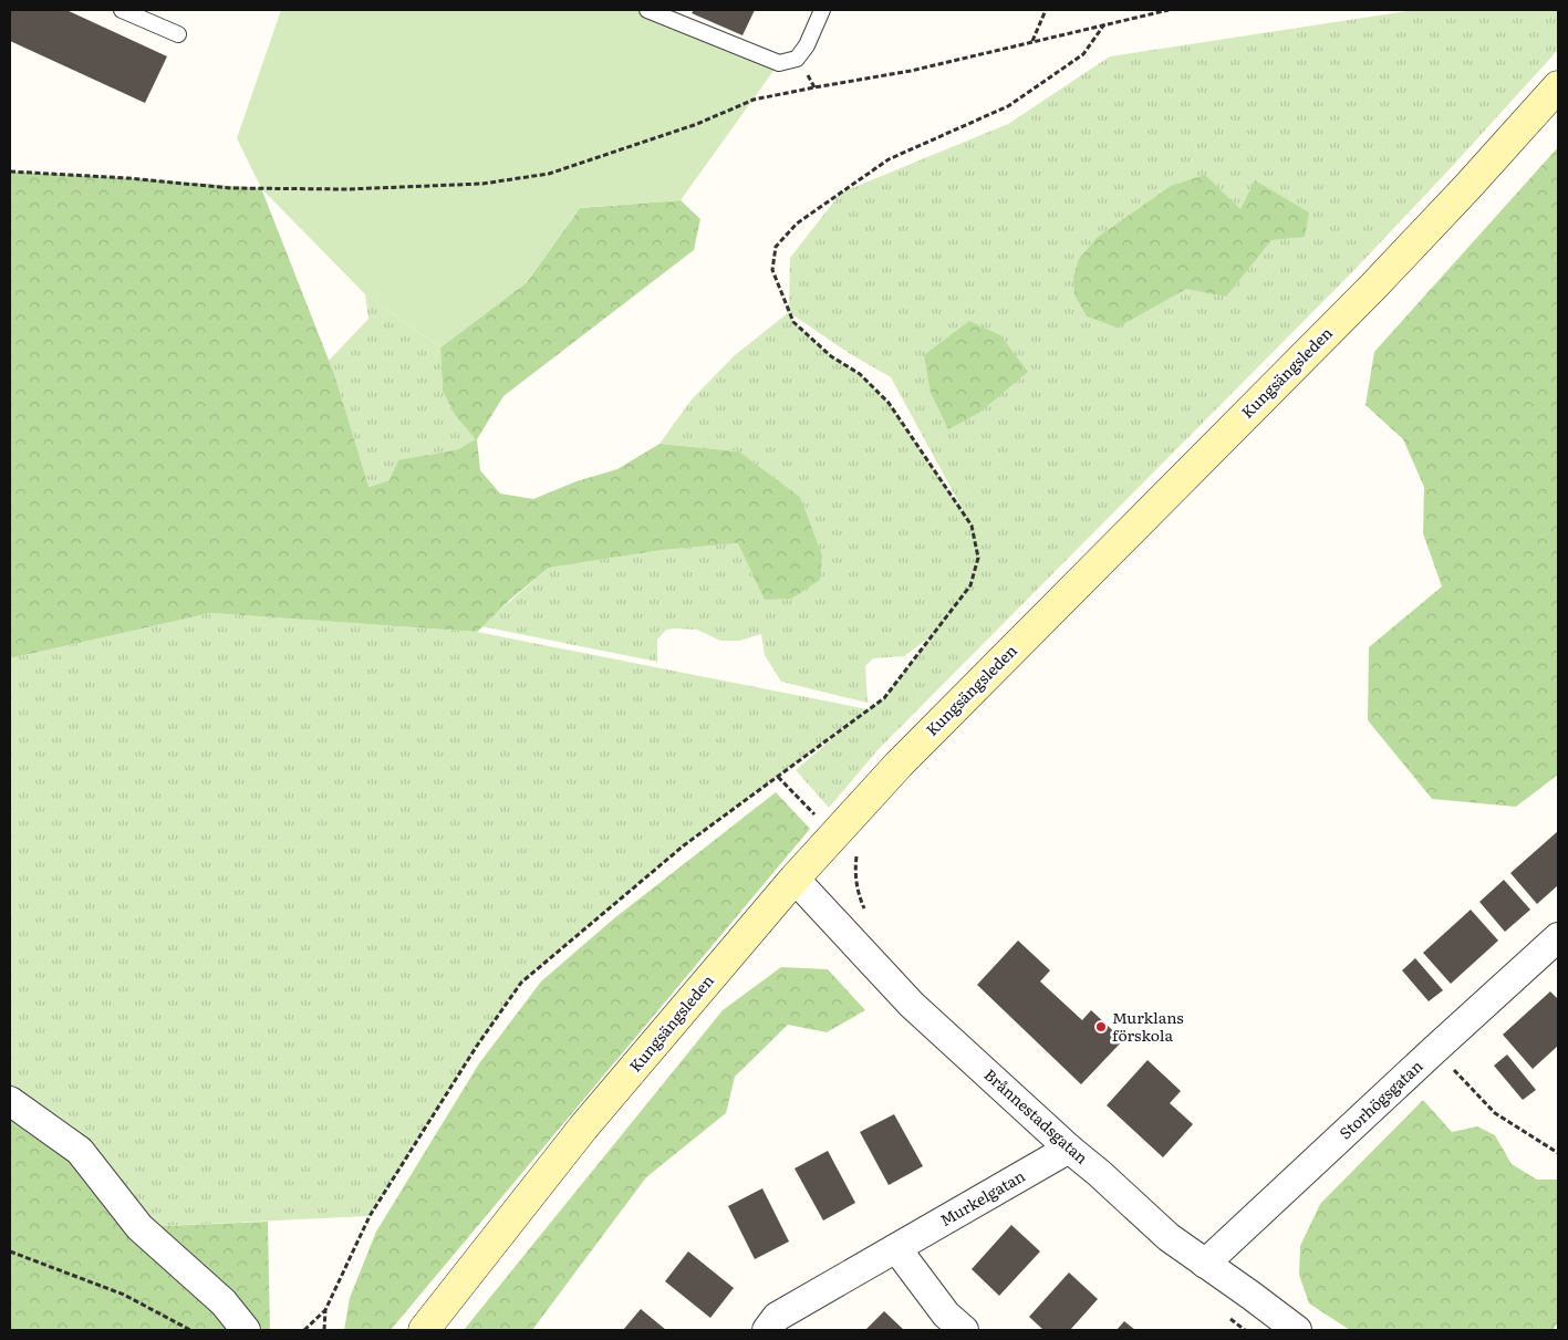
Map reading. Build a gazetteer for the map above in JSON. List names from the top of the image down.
{
  "streets": {
    "main road": ["Kungsängsleden"],
    "street": ["Storhögsgatan", "Brånnestadsgatan", "Murkelgatan"]
  },
  "crossings": [
    ["Kungsängsleden", "Brånnestadsgatan"],
    ["Storhögsgatan", "Brånnestadsgatan"],
    ["Brånnestadsgatan", "Murkelgatan"]
  ],
  "places": ["Murklans förskola"]
}
